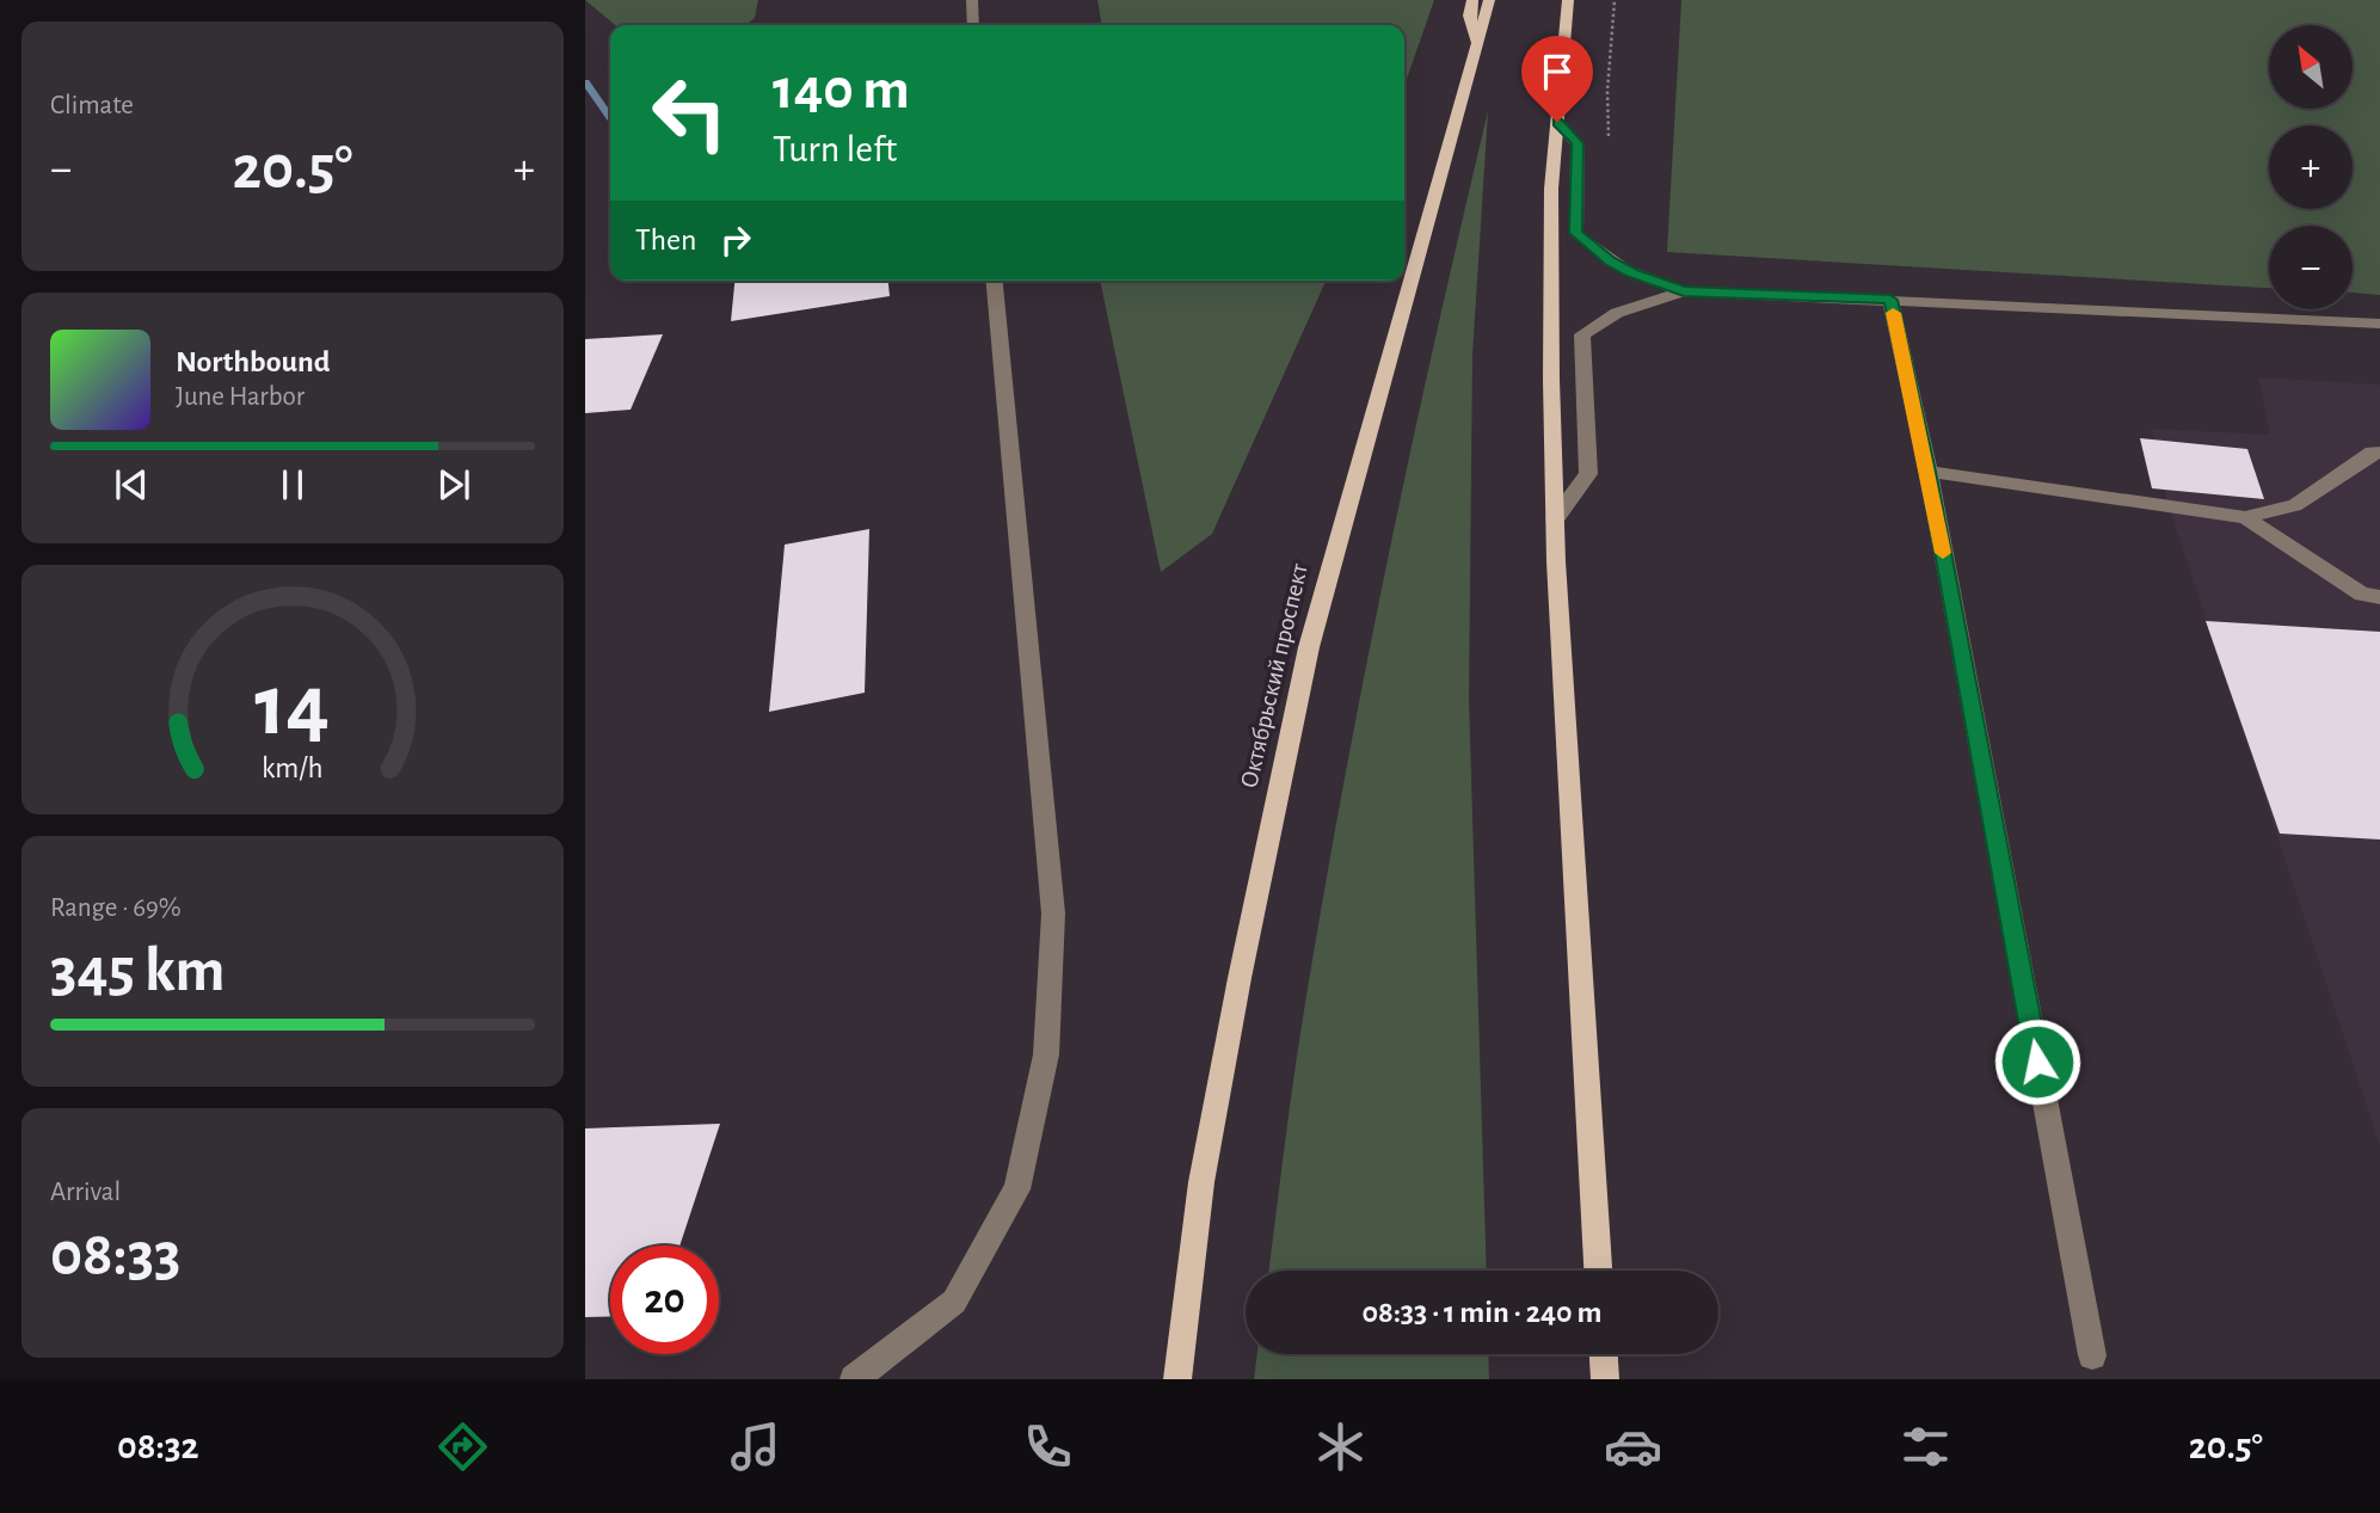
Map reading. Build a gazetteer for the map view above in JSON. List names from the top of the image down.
{
  "streets": {
    "main road": ["Октябрьский проспект"]
  },
  "north": "top left",
  "page": {
    "tile": [
      "Climate",
      ["Range · 69%", "345 km"],
      ["Arrival", "08:33"]
    ],
    "map_buttons": ["+", "−"],
    "turn": ["140 m", "Turn left"],
    "heat": ["−", "20.5°", "+"],
    "then": "Then",
    "song": ["Northbound", "June Harbor"],
    "limit": "20",
    "trip": "08:33 · 1 min · 240 m",
    "tabs": ["08:32", "20.5°"],
    "gauge": ["14", "km/h"]
  }
}
